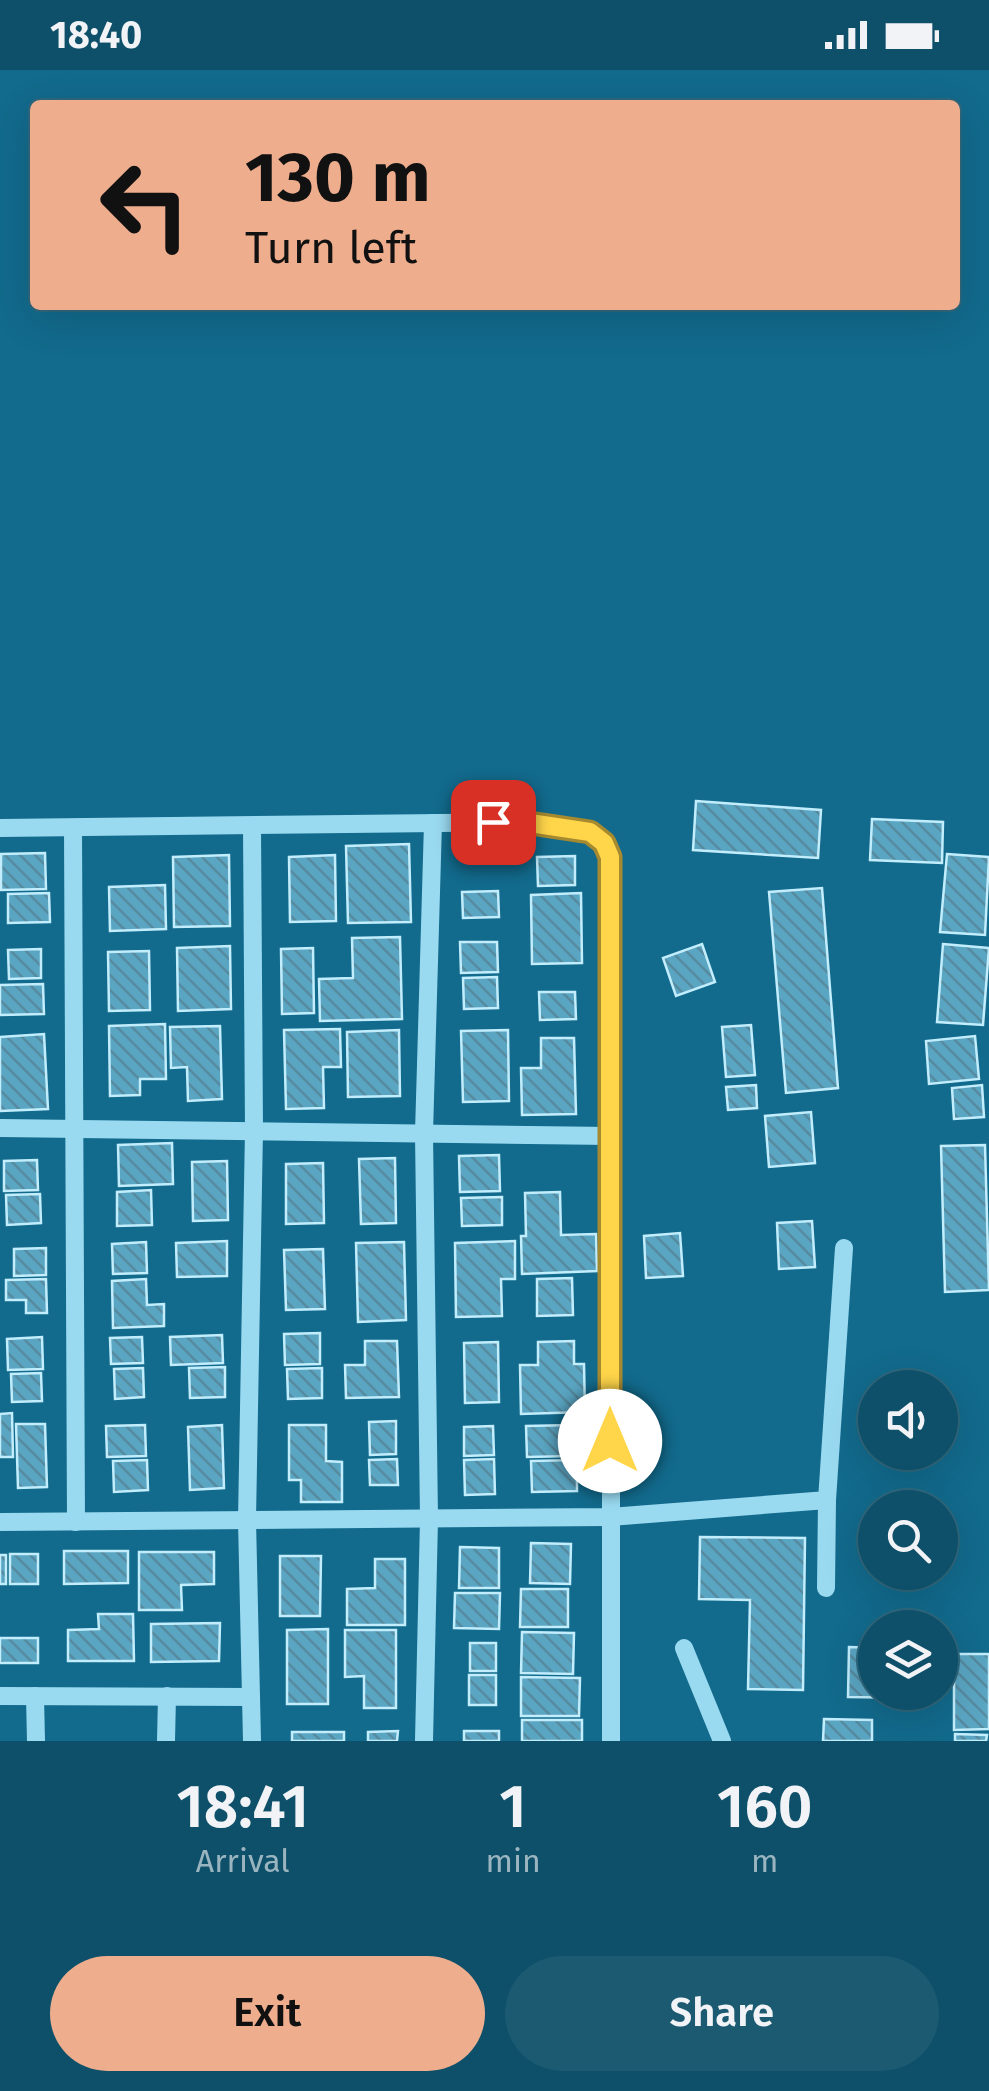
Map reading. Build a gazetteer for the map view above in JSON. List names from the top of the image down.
{
  "page": {
    "status": "18:40",
    "turn": ["130 m", "Turn left"],
    "eta": [
      "18:41",
      "Arrival",
      "1",
      "min",
      "160",
      "m"
    ],
    "buttons": ["Exit", "Share"]
  }
}
